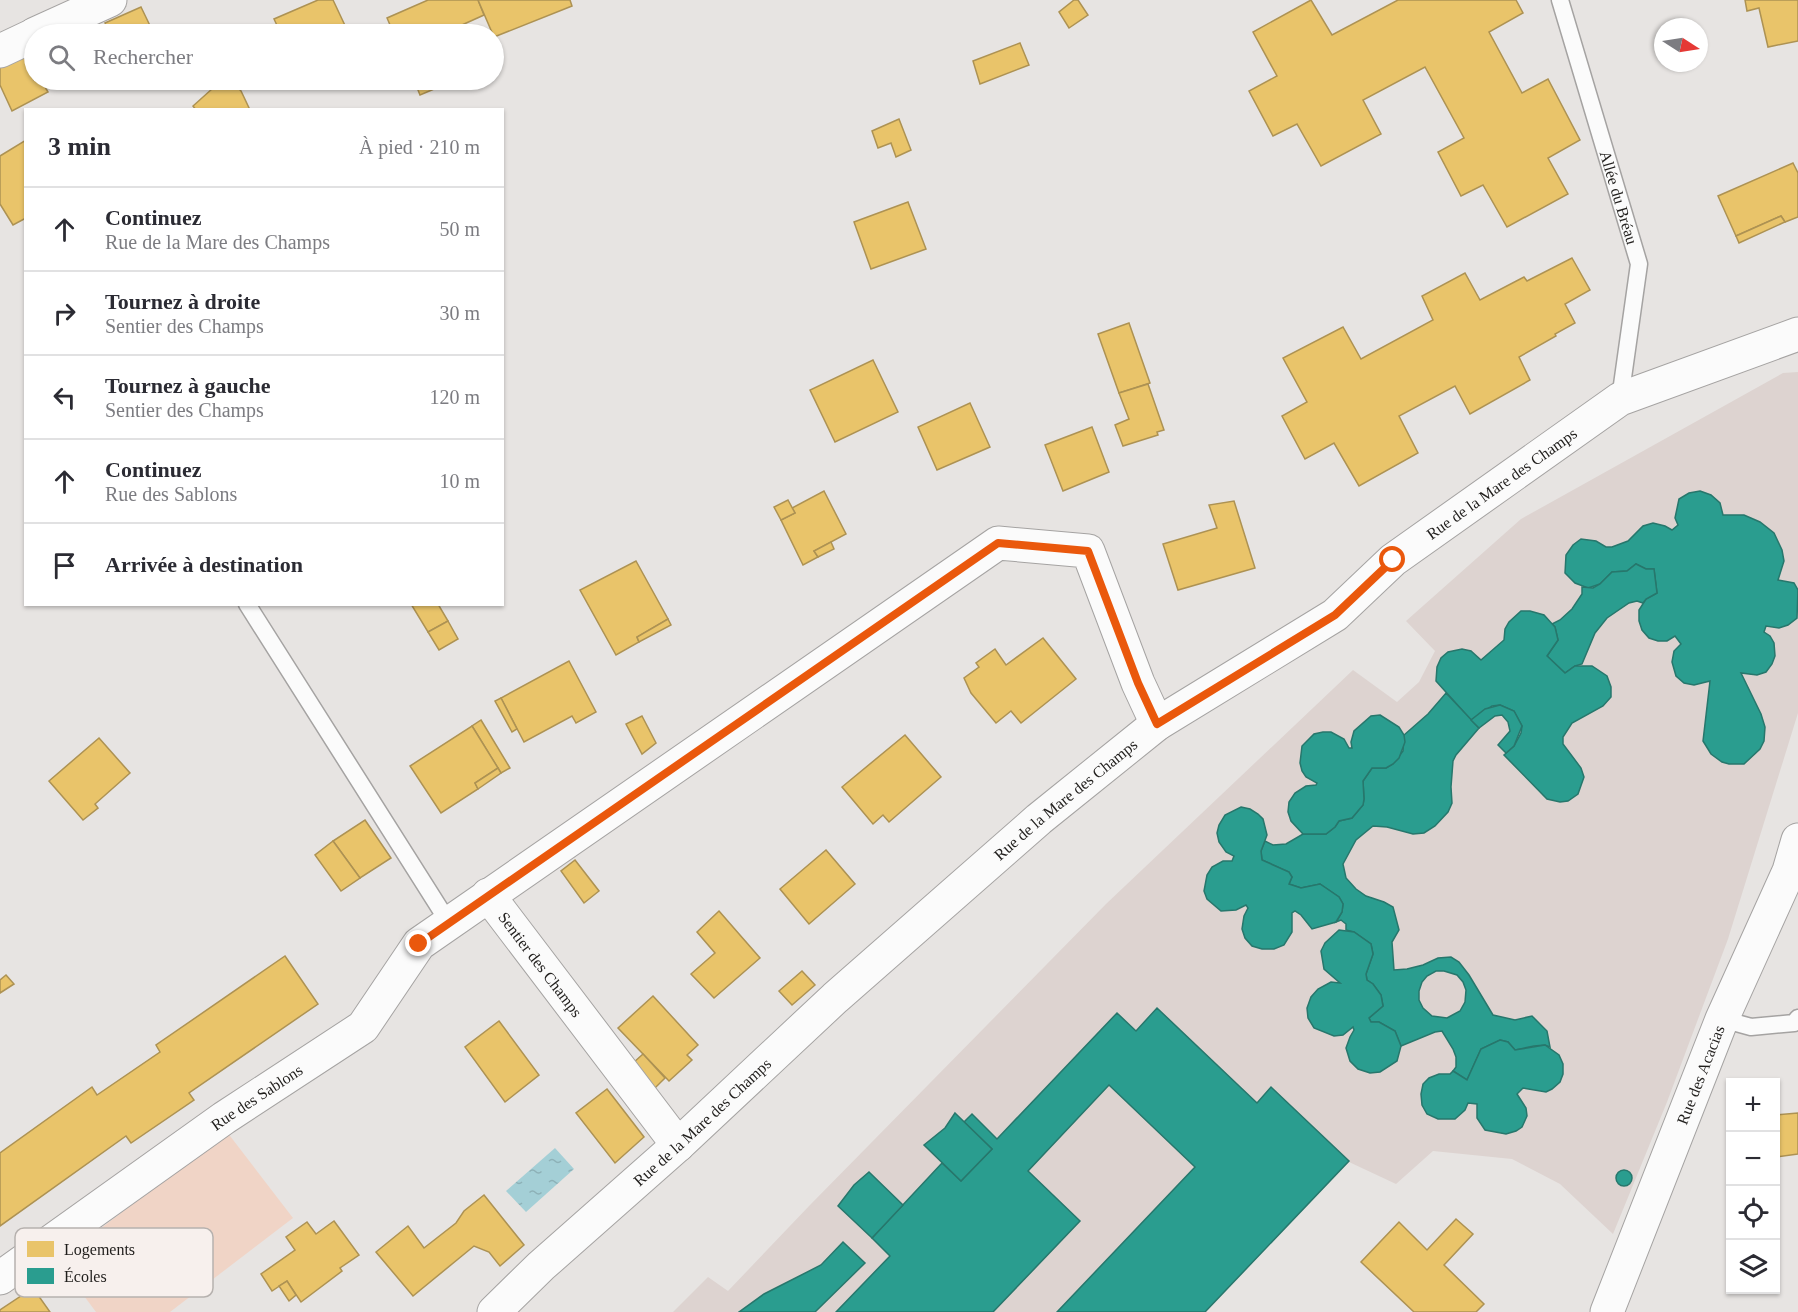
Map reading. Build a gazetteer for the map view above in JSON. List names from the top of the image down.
{
  "streets": {
    "street": [
      "Rue de la Mare des Champs",
      "Sentier des Champs",
      "Rue des Acacias",
      "Rue des Sablons"
    ],
    "lane": ["Allée du Bréau"]
  },
  "crossings": [
    ["Allée du Bréau", "Rue de la Mare des Champs"],
    ["Rue de la Mare des Champs", "Sentier des Champs"],
    ["Sentier des Champs", "Rue des Sablons"]
  ],
  "legend": ["Logements", "Écoles"],
  "north": "right",
  "page": {
    "search": "Rechercher",
    "heading": ["3 min", "À pied · 210 m"],
    "list": [
      ["Continuez", "Rue de la Mare des Champs", "50 m"],
      ["Tournez à droite", "Sentier des Champs", "30 m"],
      ["Tournez à gauche", "Sentier des Champs", "120 m"],
      ["Continuez", "Rue des Sablons", "10 m"],
      "Arrivée à destination"
    ],
    "map_buttons": ["+", "−"]
  }
}
